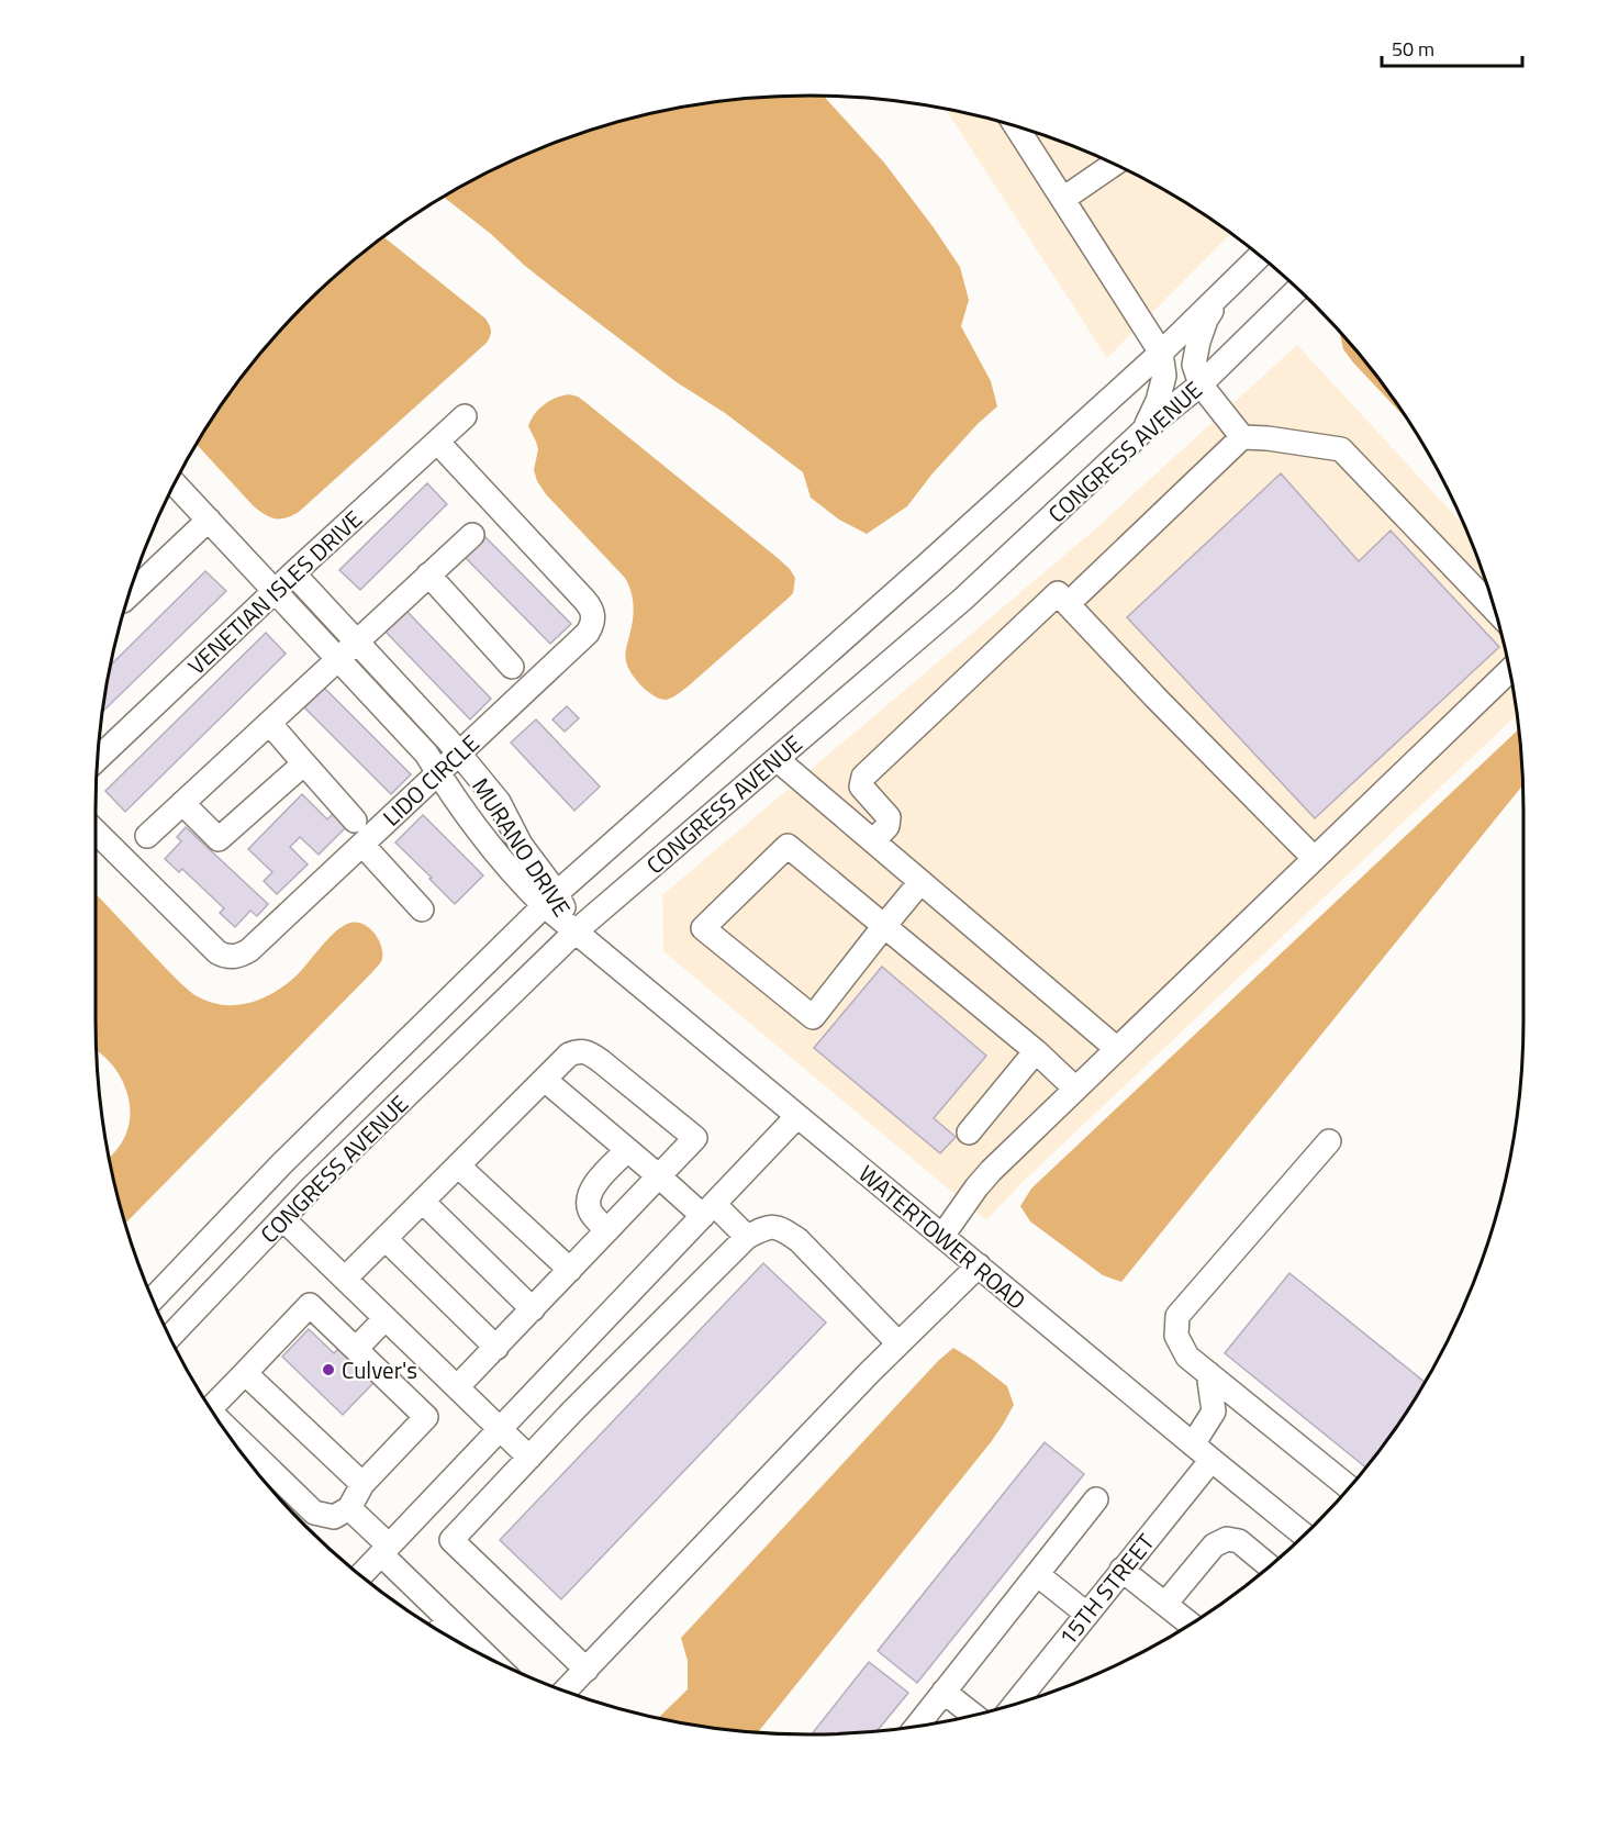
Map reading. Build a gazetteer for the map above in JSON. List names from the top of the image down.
{
  "streets": {
    "street": [
      "CONGRESS AVENUE",
      "VENETIAN ISLES DRIVE",
      "LIDO CIRCLE",
      "MURANO DRIVE",
      "WATERTOWER ROAD",
      "15TH STREET"
    ]
  },
  "crossings": [
    ["CONGRESS AVENUE", "MURANO DRIVE"],
    ["CONGRESS AVENUE", "WATERTOWER ROAD"],
    ["VENETIAN ISLES DRIVE", "LIDO CIRCLE"],
    ["VENETIAN ISLES DRIVE", "MURANO DRIVE"],
    ["LIDO CIRCLE", "MURANO DRIVE"],
    ["MURANO DRIVE", "WATERTOWER ROAD"],
    ["WATERTOWER ROAD", "15TH STREET"]
  ],
  "places": ["Culver's"],
  "scale_bar": "50 m"
}
